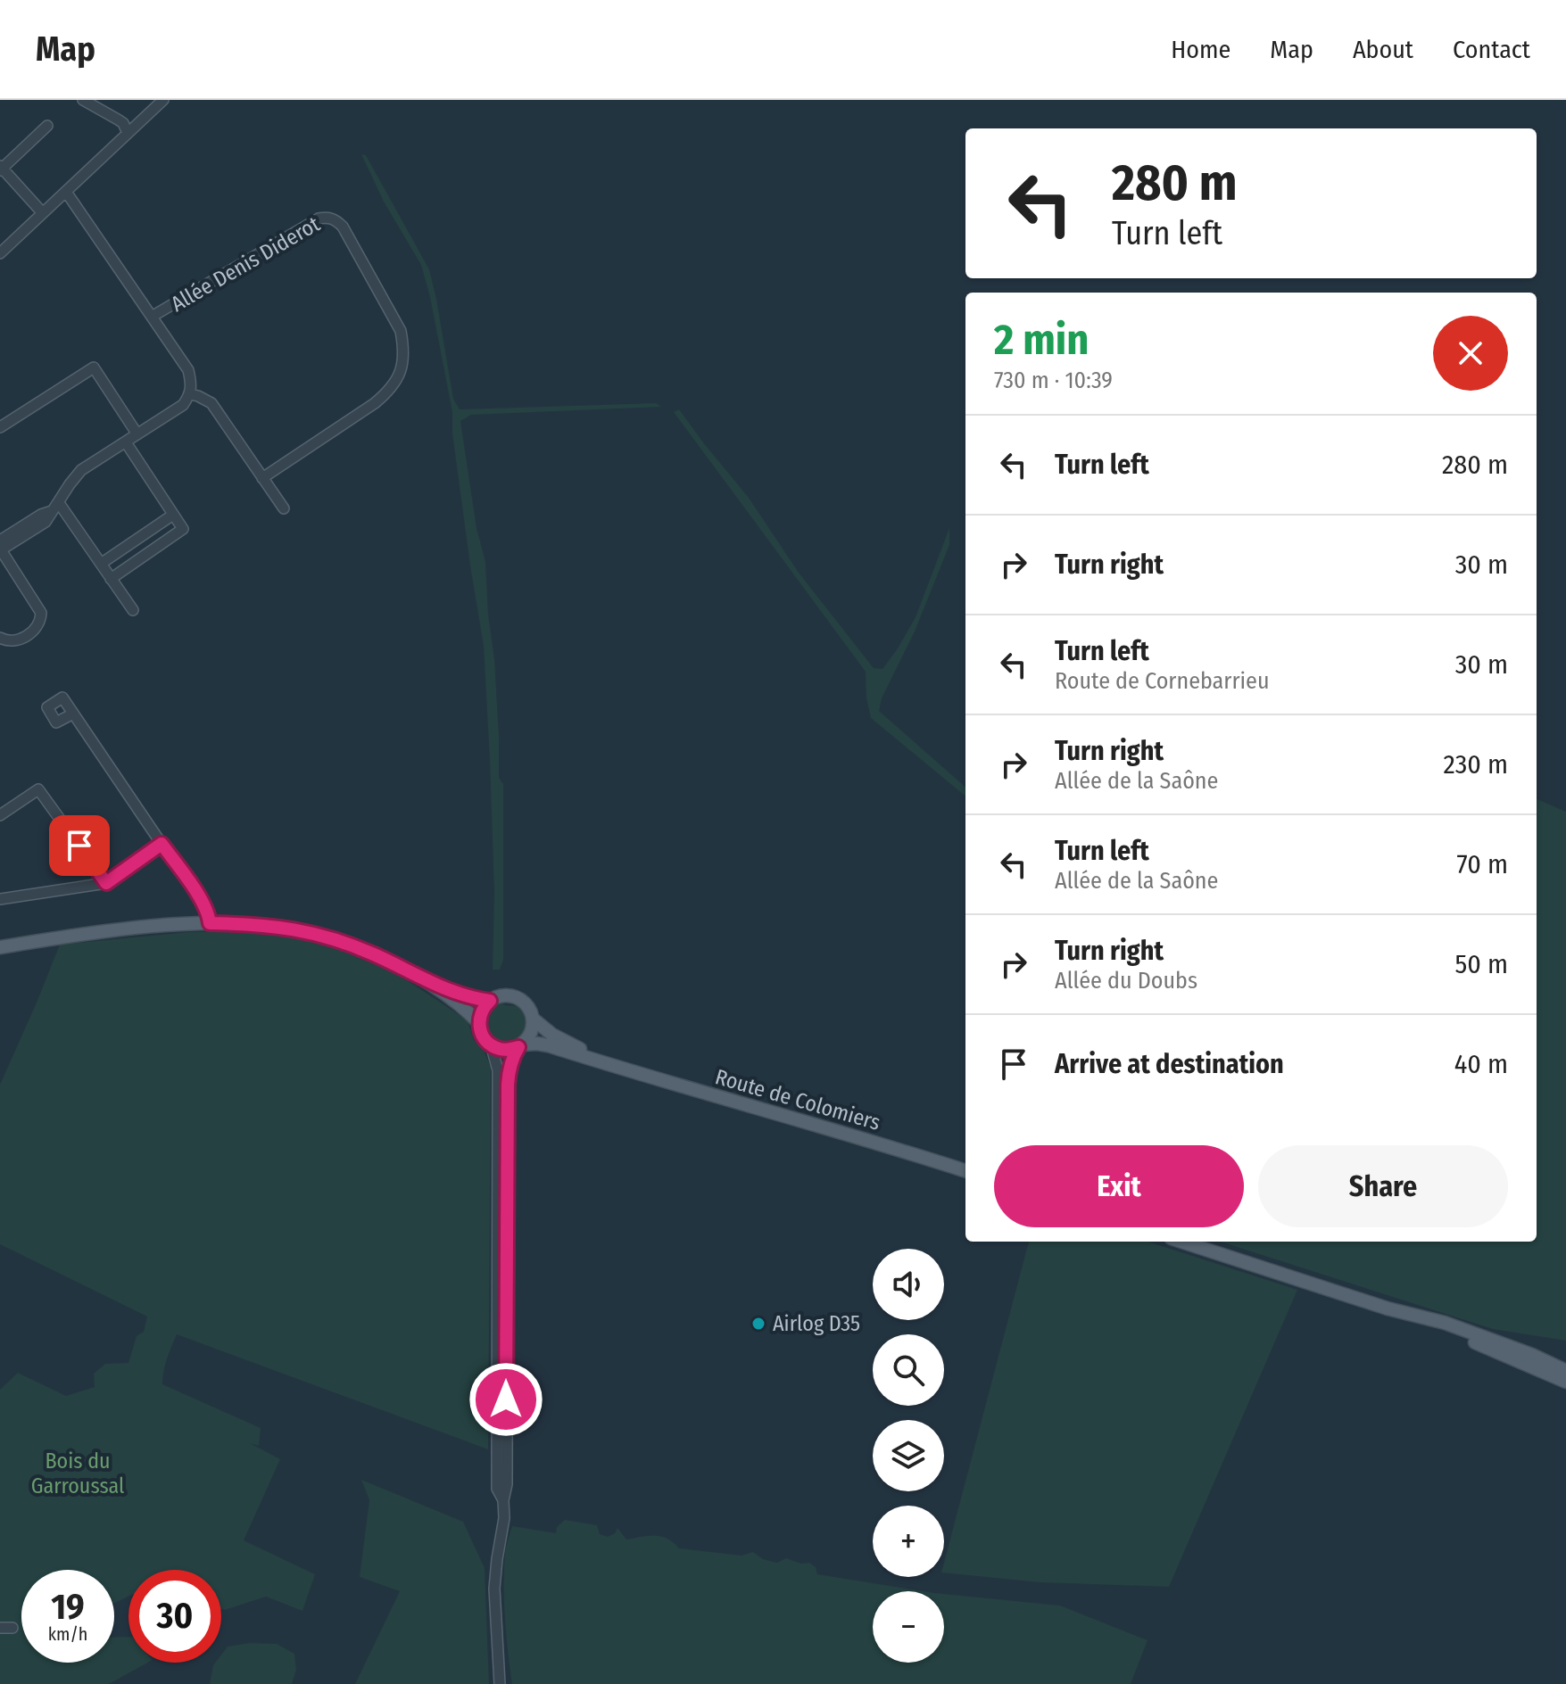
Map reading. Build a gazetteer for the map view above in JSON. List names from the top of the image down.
{
  "streets": {
    "main road": ["Route de Colomiers"],
    "street": ["Allée Denis Diderot"]
  },
  "parks": ["Bois du Garroussal"],
  "places": ["Airlog D35"],
  "page": {
    "header": "Map",
    "nav": [
      "Home",
      "Map",
      "About",
      "Contact"
    ],
    "turn": ["280 m", "Turn left"],
    "heading": ["2 min", "730 m · 10:39"],
    "list": [
      {
        "name": "Turn left",
        "value": "280 m"
      },
      {
        "name": "Turn right",
        "value": "30 m"
      },
      {
        "name": "Turn left",
        "note": "Route de Cornebarrieu",
        "value": "30 m"
      },
      {
        "name": "Turn right",
        "note": "Allée de la Saône",
        "value": "230 m"
      },
      {
        "name": "Turn left",
        "note": "Allée de la Saône",
        "value": "70 m"
      },
      {
        "name": "Turn right",
        "note": "Allée du Doubs",
        "value": "50 m"
      },
      {
        "name": "Arrive at destination",
        "value": "40 m"
      }
    ],
    "buttons": ["Exit", "Share"],
    "map_buttons": ["+", "−"],
    "speed": "19 km/h",
    "limit": "30"
  }
}
